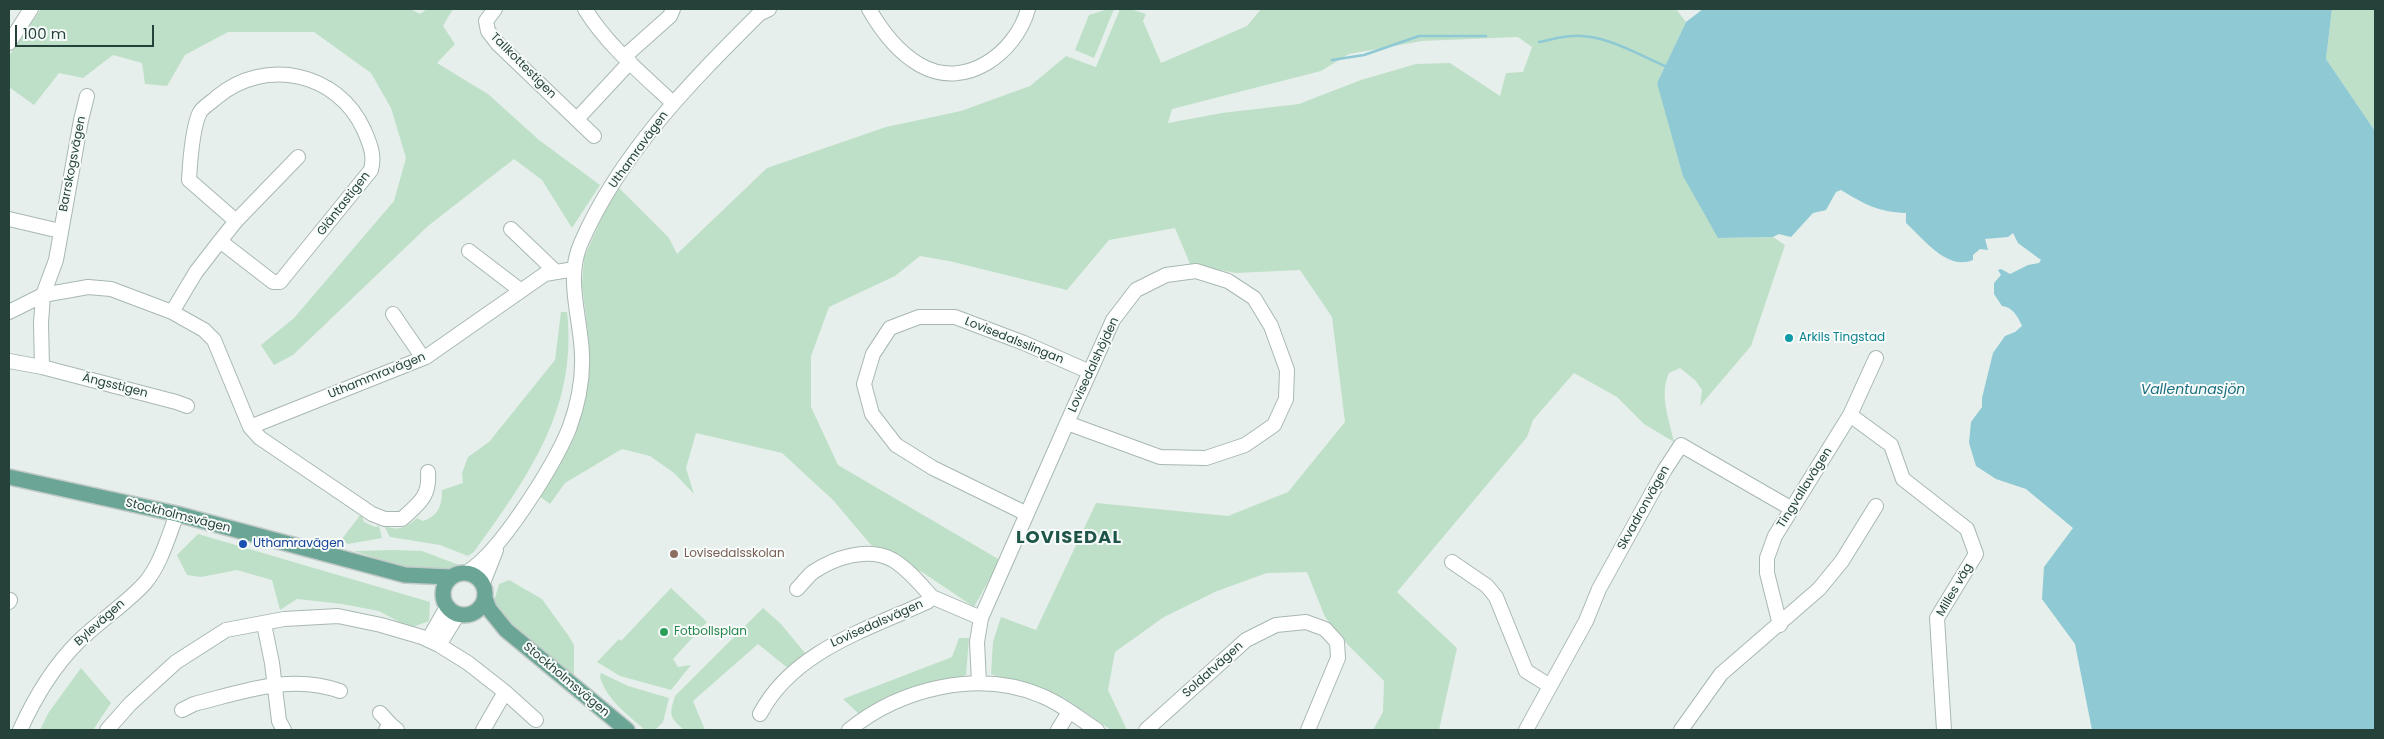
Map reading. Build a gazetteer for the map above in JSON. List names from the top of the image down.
{
  "streets": {
    "main road": ["Stockholmsvägen"],
    "street": [
      "Tallkottestigen",
      "Uthamravägen",
      "Barrskogsvägen",
      "Gläntastigen",
      "Lovisedalsslingan",
      "Lovisedalshöjden",
      "Uthammravägen",
      "Ängsstigen",
      "Tingvallavägen",
      "Skvadronvägen",
      "Milles väg",
      "Bylevägen",
      "Lovisedalsvägen",
      "Soldatvägen"
    ]
  },
  "crossings": [
    ["Uthamravägen", "Uthammravägen"],
    ["Uthamravägen", "Stockholmsvägen"],
    ["Lovisedalsslingan", "Lovisedalshöjden"],
    ["Lovisedalshöjden", "Lovisedalsvägen"],
    ["Tingvallavägen", "Skvadronvägen"],
    ["Tingvallavägen", "Milles väg"],
    ["Stockholmsvägen", "Bylevägen"]
  ],
  "districts": ["LOVISEDAL"],
  "water": ["Vallentunasjön"],
  "places": [
    "Arkils Tingstad",
    "Uthamravägen",
    "Lovisedalsskolan",
    "Fotbollsplan"
  ],
  "scale_bar": "100 m"
}
